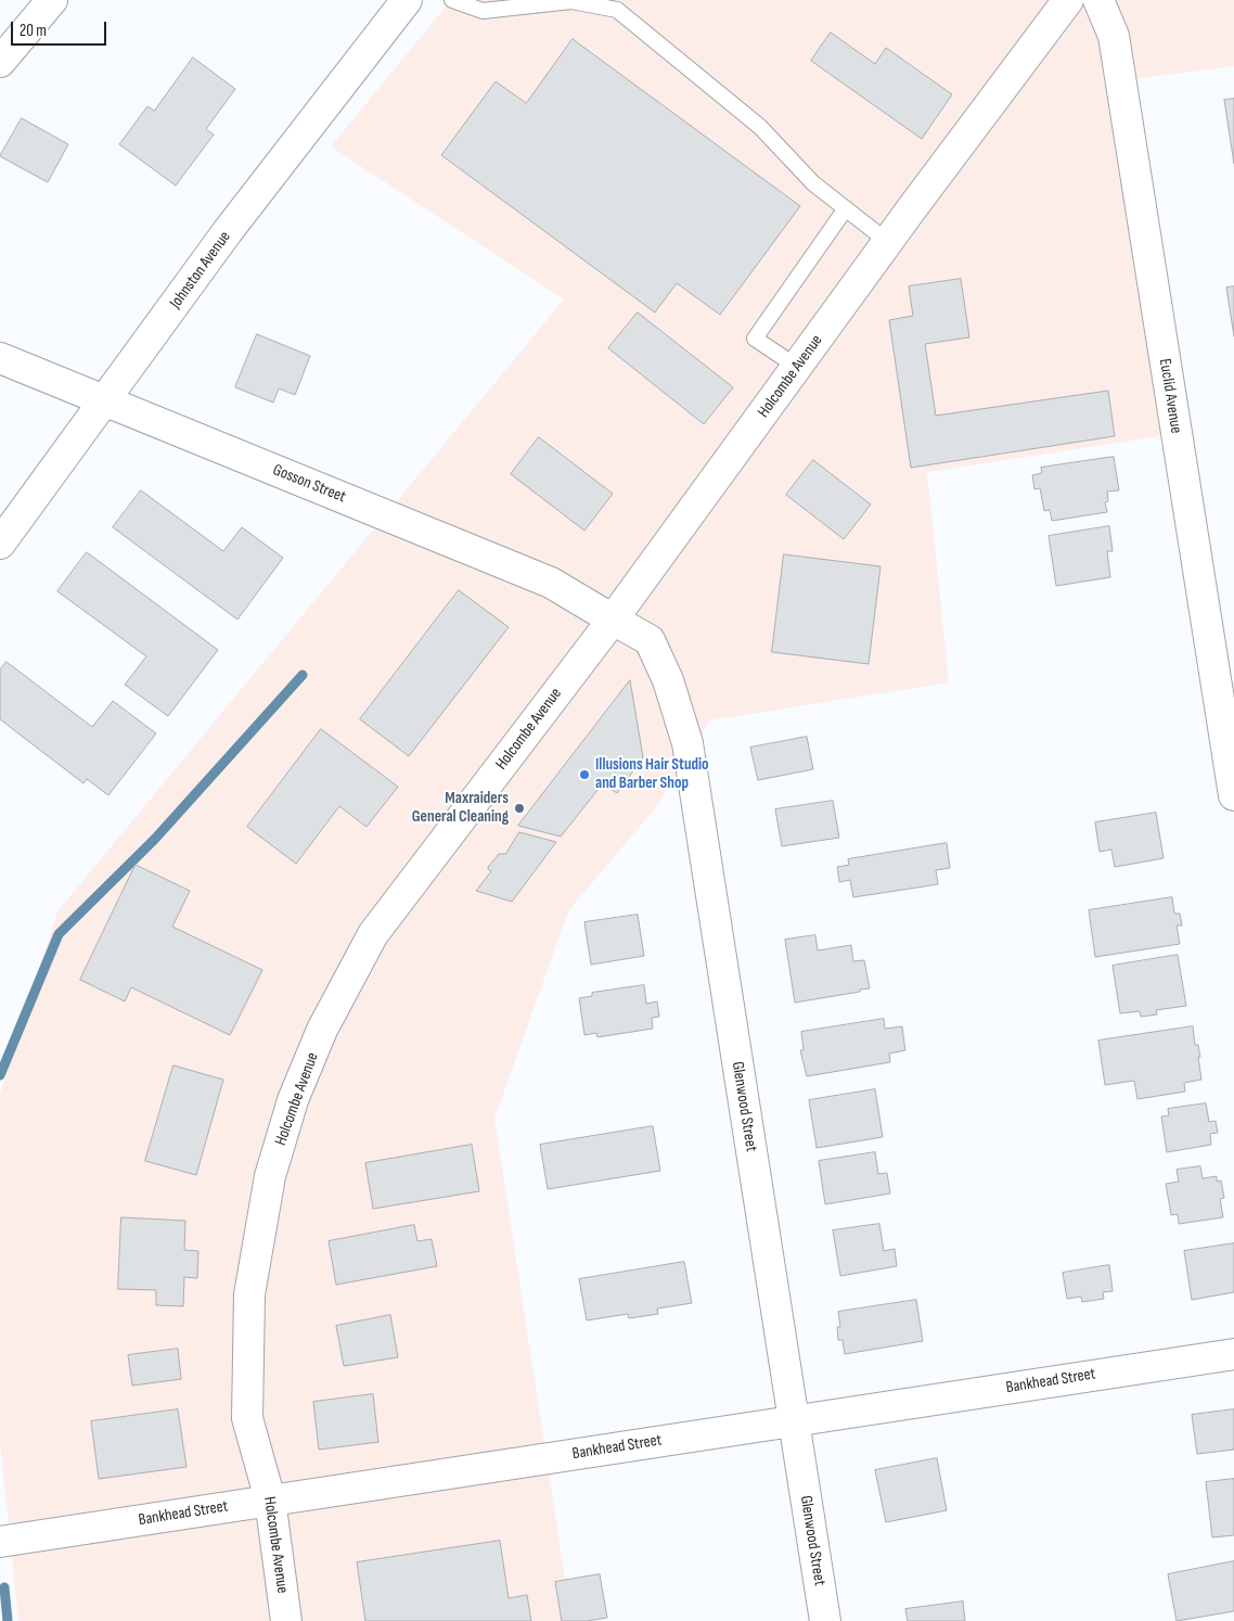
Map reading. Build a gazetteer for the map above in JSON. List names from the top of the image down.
{
  "streets": {
    "street": [
      "Johnston Avenue",
      "Holcombe Avenue",
      "Euclid Avenue",
      "Gosson Street",
      "Glenwood Street",
      "Bankhead Street"
    ]
  },
  "crossings": [
    ["Johnston Avenue", "Gosson Street"],
    ["Holcombe Avenue", "Gosson Street"],
    ["Holcombe Avenue", "Glenwood Street"],
    ["Holcombe Avenue", "Bankhead Street"],
    ["Gosson Street", "Glenwood Street"],
    ["Glenwood Street", "Bankhead Street"]
  ],
  "places": ["Illusions Hair Studio and Barber Shop", "Maxraiders General Cleaning"],
  "scale_bar": "20 m"
}
